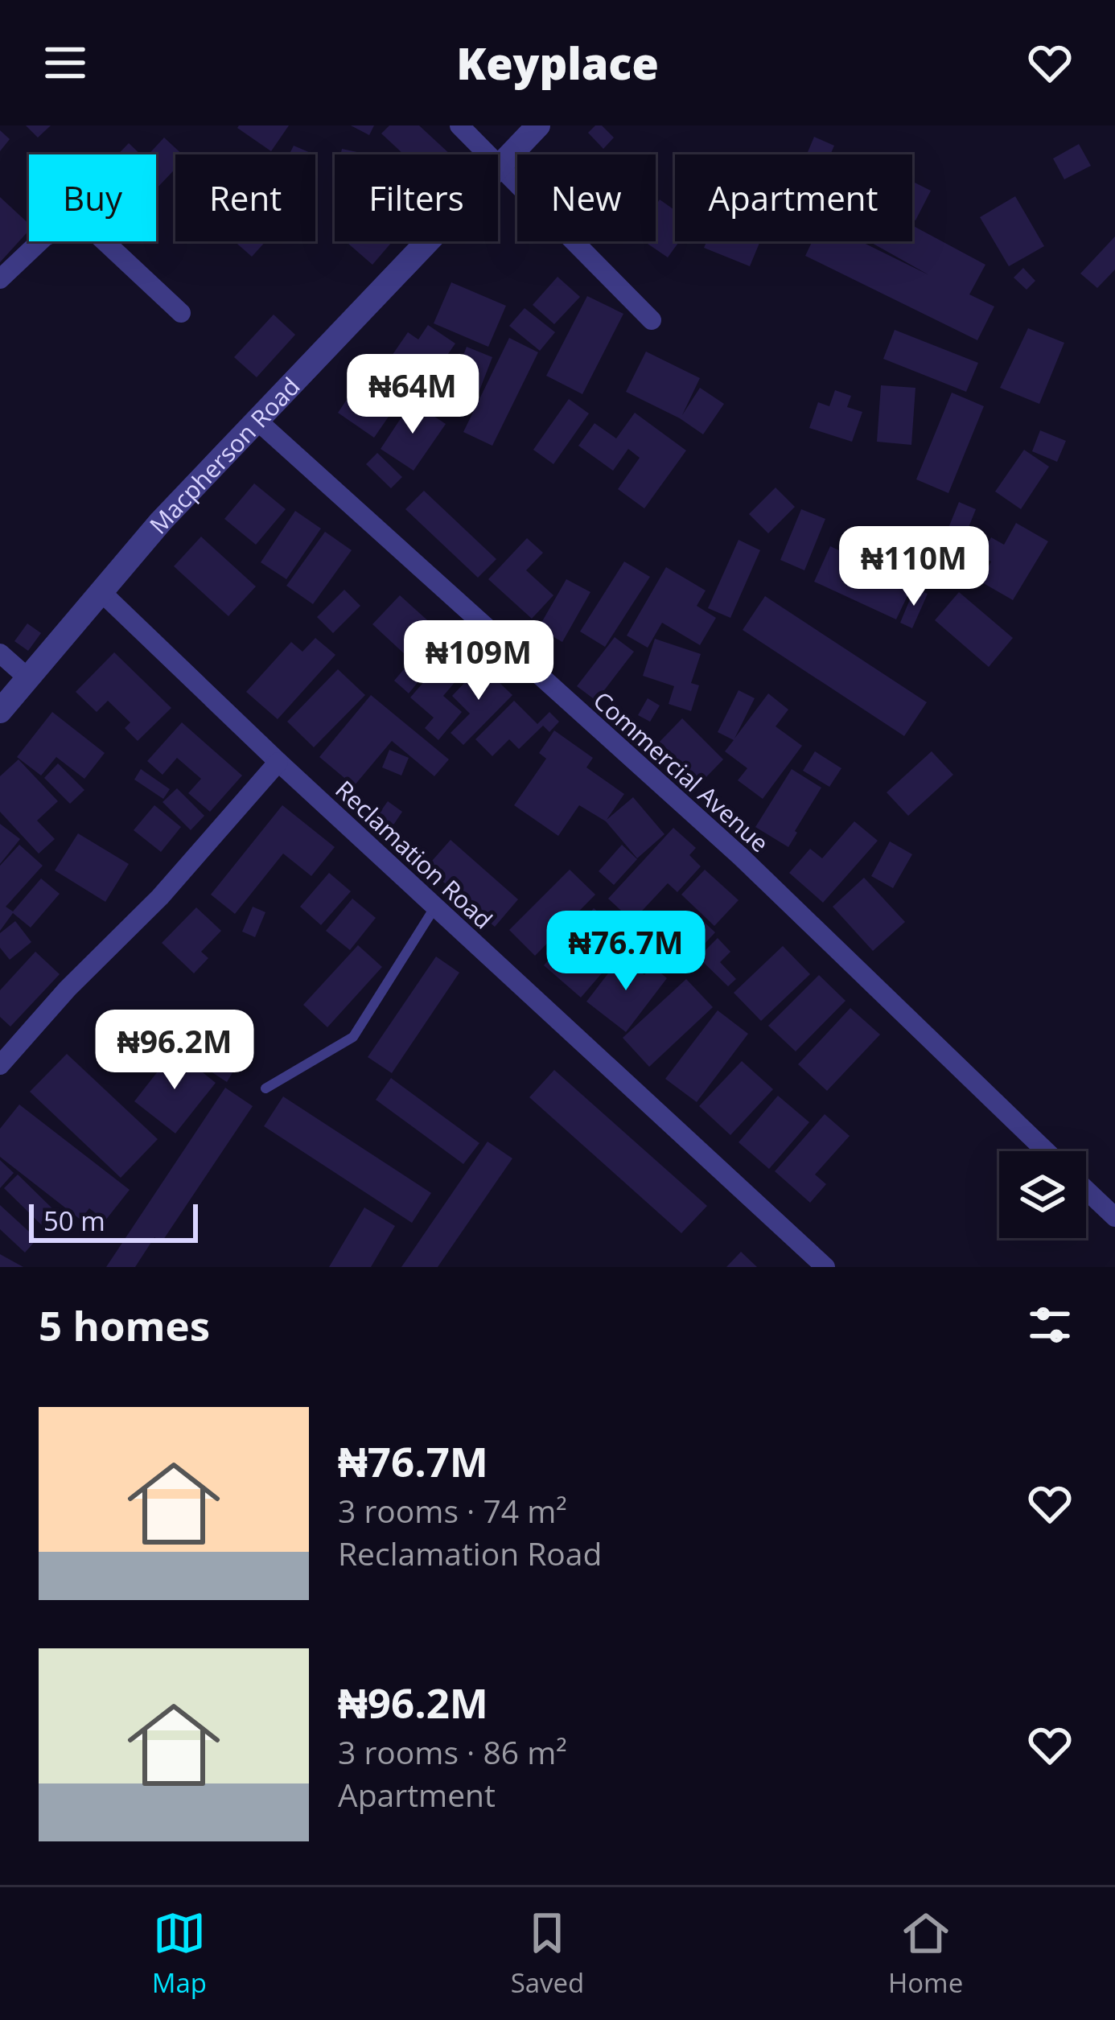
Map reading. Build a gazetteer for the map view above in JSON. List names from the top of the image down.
{
  "streets": {
    "street": ["Macpherson Road", "Commercial Avenue", "Reclamation Road"]
  },
  "crossings": [
    ["Macpherson Road", "Commercial Avenue"],
    ["Macpherson Road", "Reclamation Road"]
  ],
  "scale_bar": "50 m",
  "page": {
    "header": "Keyplace",
    "chip": [
      "Buy",
      "Rent",
      "Filters",
      "New",
      "Apartment"
    ],
    "price": [
      "₦64M",
      "₦110M",
      "₦109M",
      "₦76.7M",
      "₦96.2M"
    ],
    "scale": "50 m",
    "heading": "5 homes",
    "list": [
      {
        "name": "₦76.7M",
        "note": "3 rooms · 74 m² · Reclamation Road"
      },
      {
        "name": "₦96.2M",
        "note": "3 rooms · 86 m² · Apartment"
      }
    ],
    "tabs": ["Map", "Saved", "Home"]
  }
}
